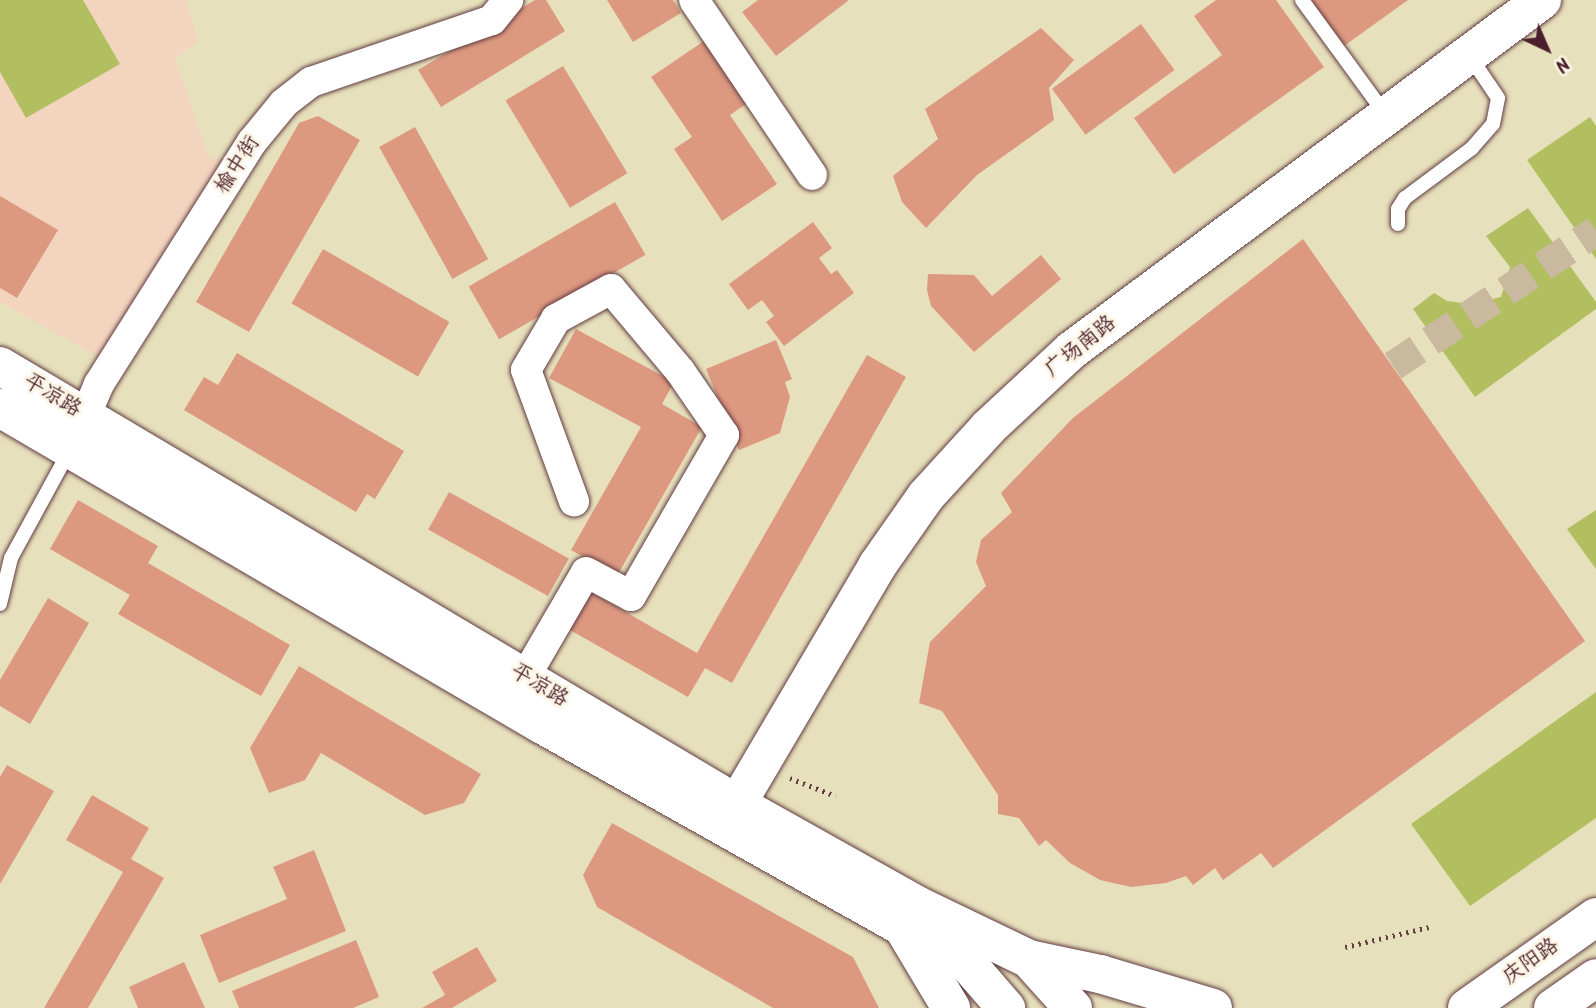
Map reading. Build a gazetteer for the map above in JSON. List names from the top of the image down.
{
  "streets": {
    "street": [
      "榆中街",
      "广场南路",
      "平凉路",
      "庆阳路"
    ]
  },
  "crossings": [
    ["榆中街", "平凉路"],
    ["广场南路", "平凉路"]
  ],
  "north": "bottom right"
}
